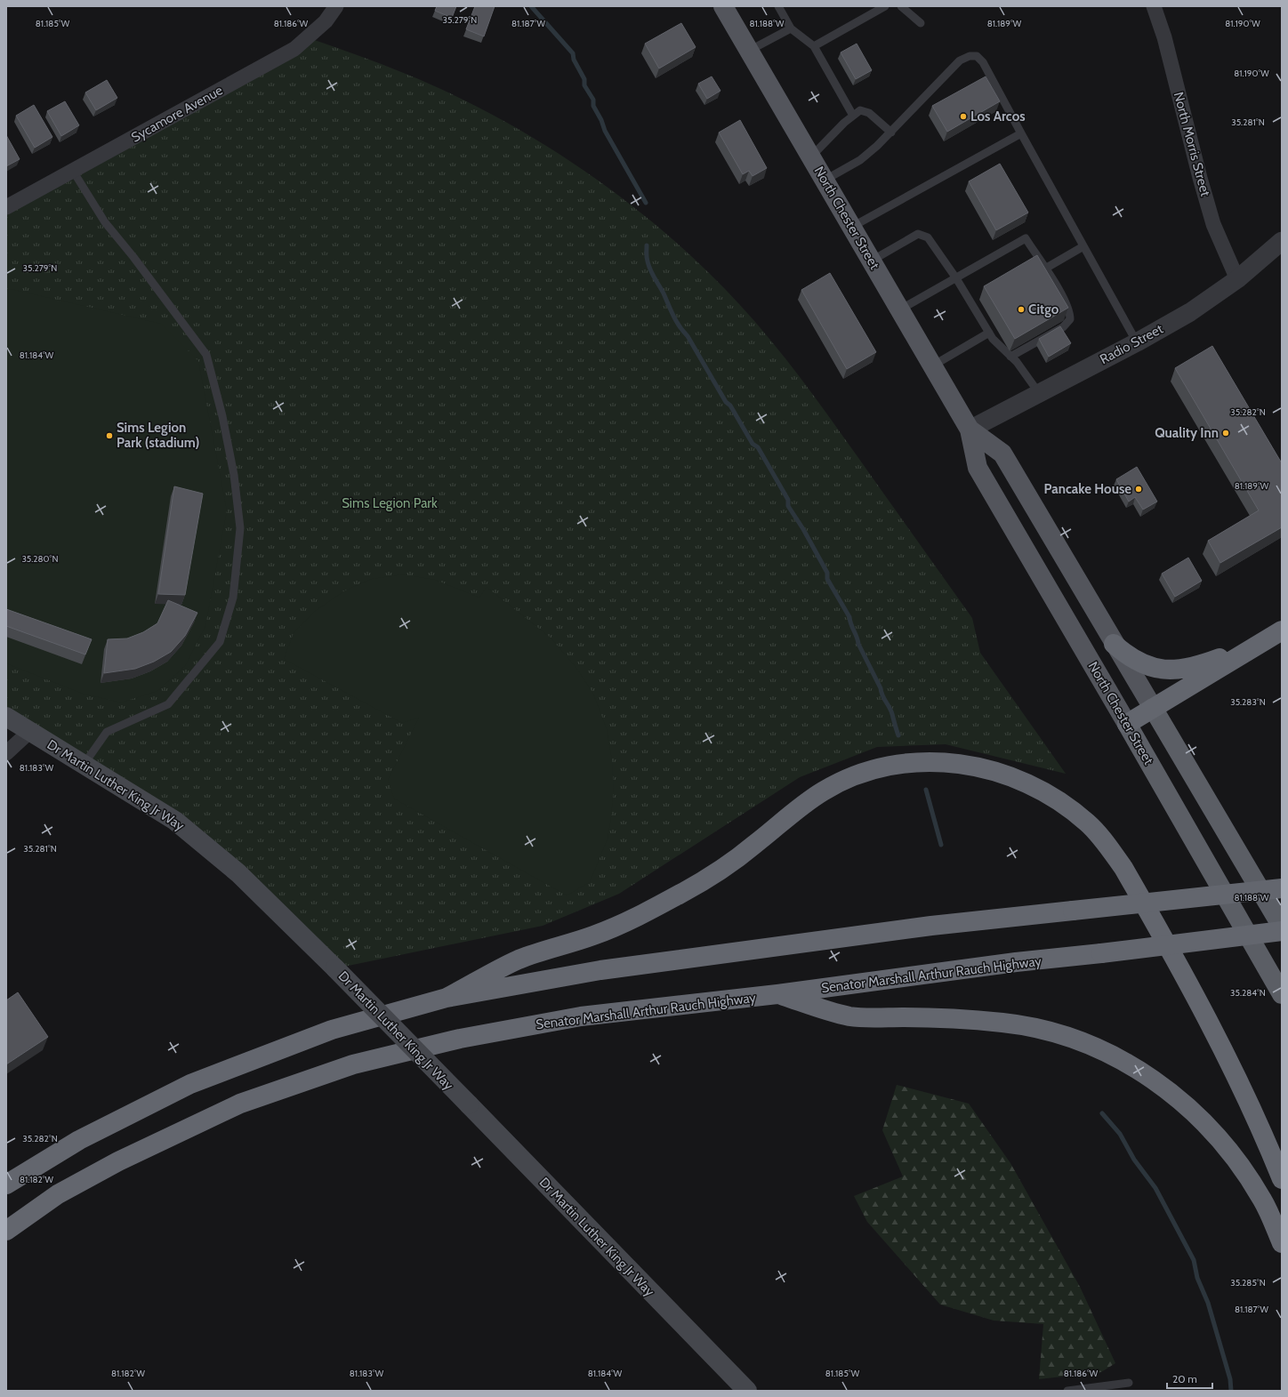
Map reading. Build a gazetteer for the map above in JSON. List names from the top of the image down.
{
  "streets": {
    "highway": ["North Chester Street", "Senator Marshall Arthur Rauch Highway"],
    "main road": ["Dr Martin Luther King Jr Way"],
    "street": ["Sycamore Avenue", "North Morris Street", "Radio Street"]
  },
  "crossings": [
    ["North Morris Street", "Radio Street"],
    ["North Chester Street", "Radio Street"]
  ],
  "parks": ["Sims Legion Park"],
  "places": [
    "Los Arcos",
    "Citgo",
    "Quality Inn",
    "Sims Legion Park (stadium)",
    "Pancake House"
  ],
  "scale_bar": "20 m",
  "coordinates": [
    "35.279°N",
    "81.190°W",
    "81.185°W",
    "81.186°W",
    "81.187°W",
    "81.188°W",
    "81.189°W",
    "35.281°N",
    "81.184°W",
    "35.282°N",
    "35.280°N",
    "35.283°N",
    "81.183°W",
    "35.284°N",
    "81.182°W",
    "35.285°N"
  ]
}
